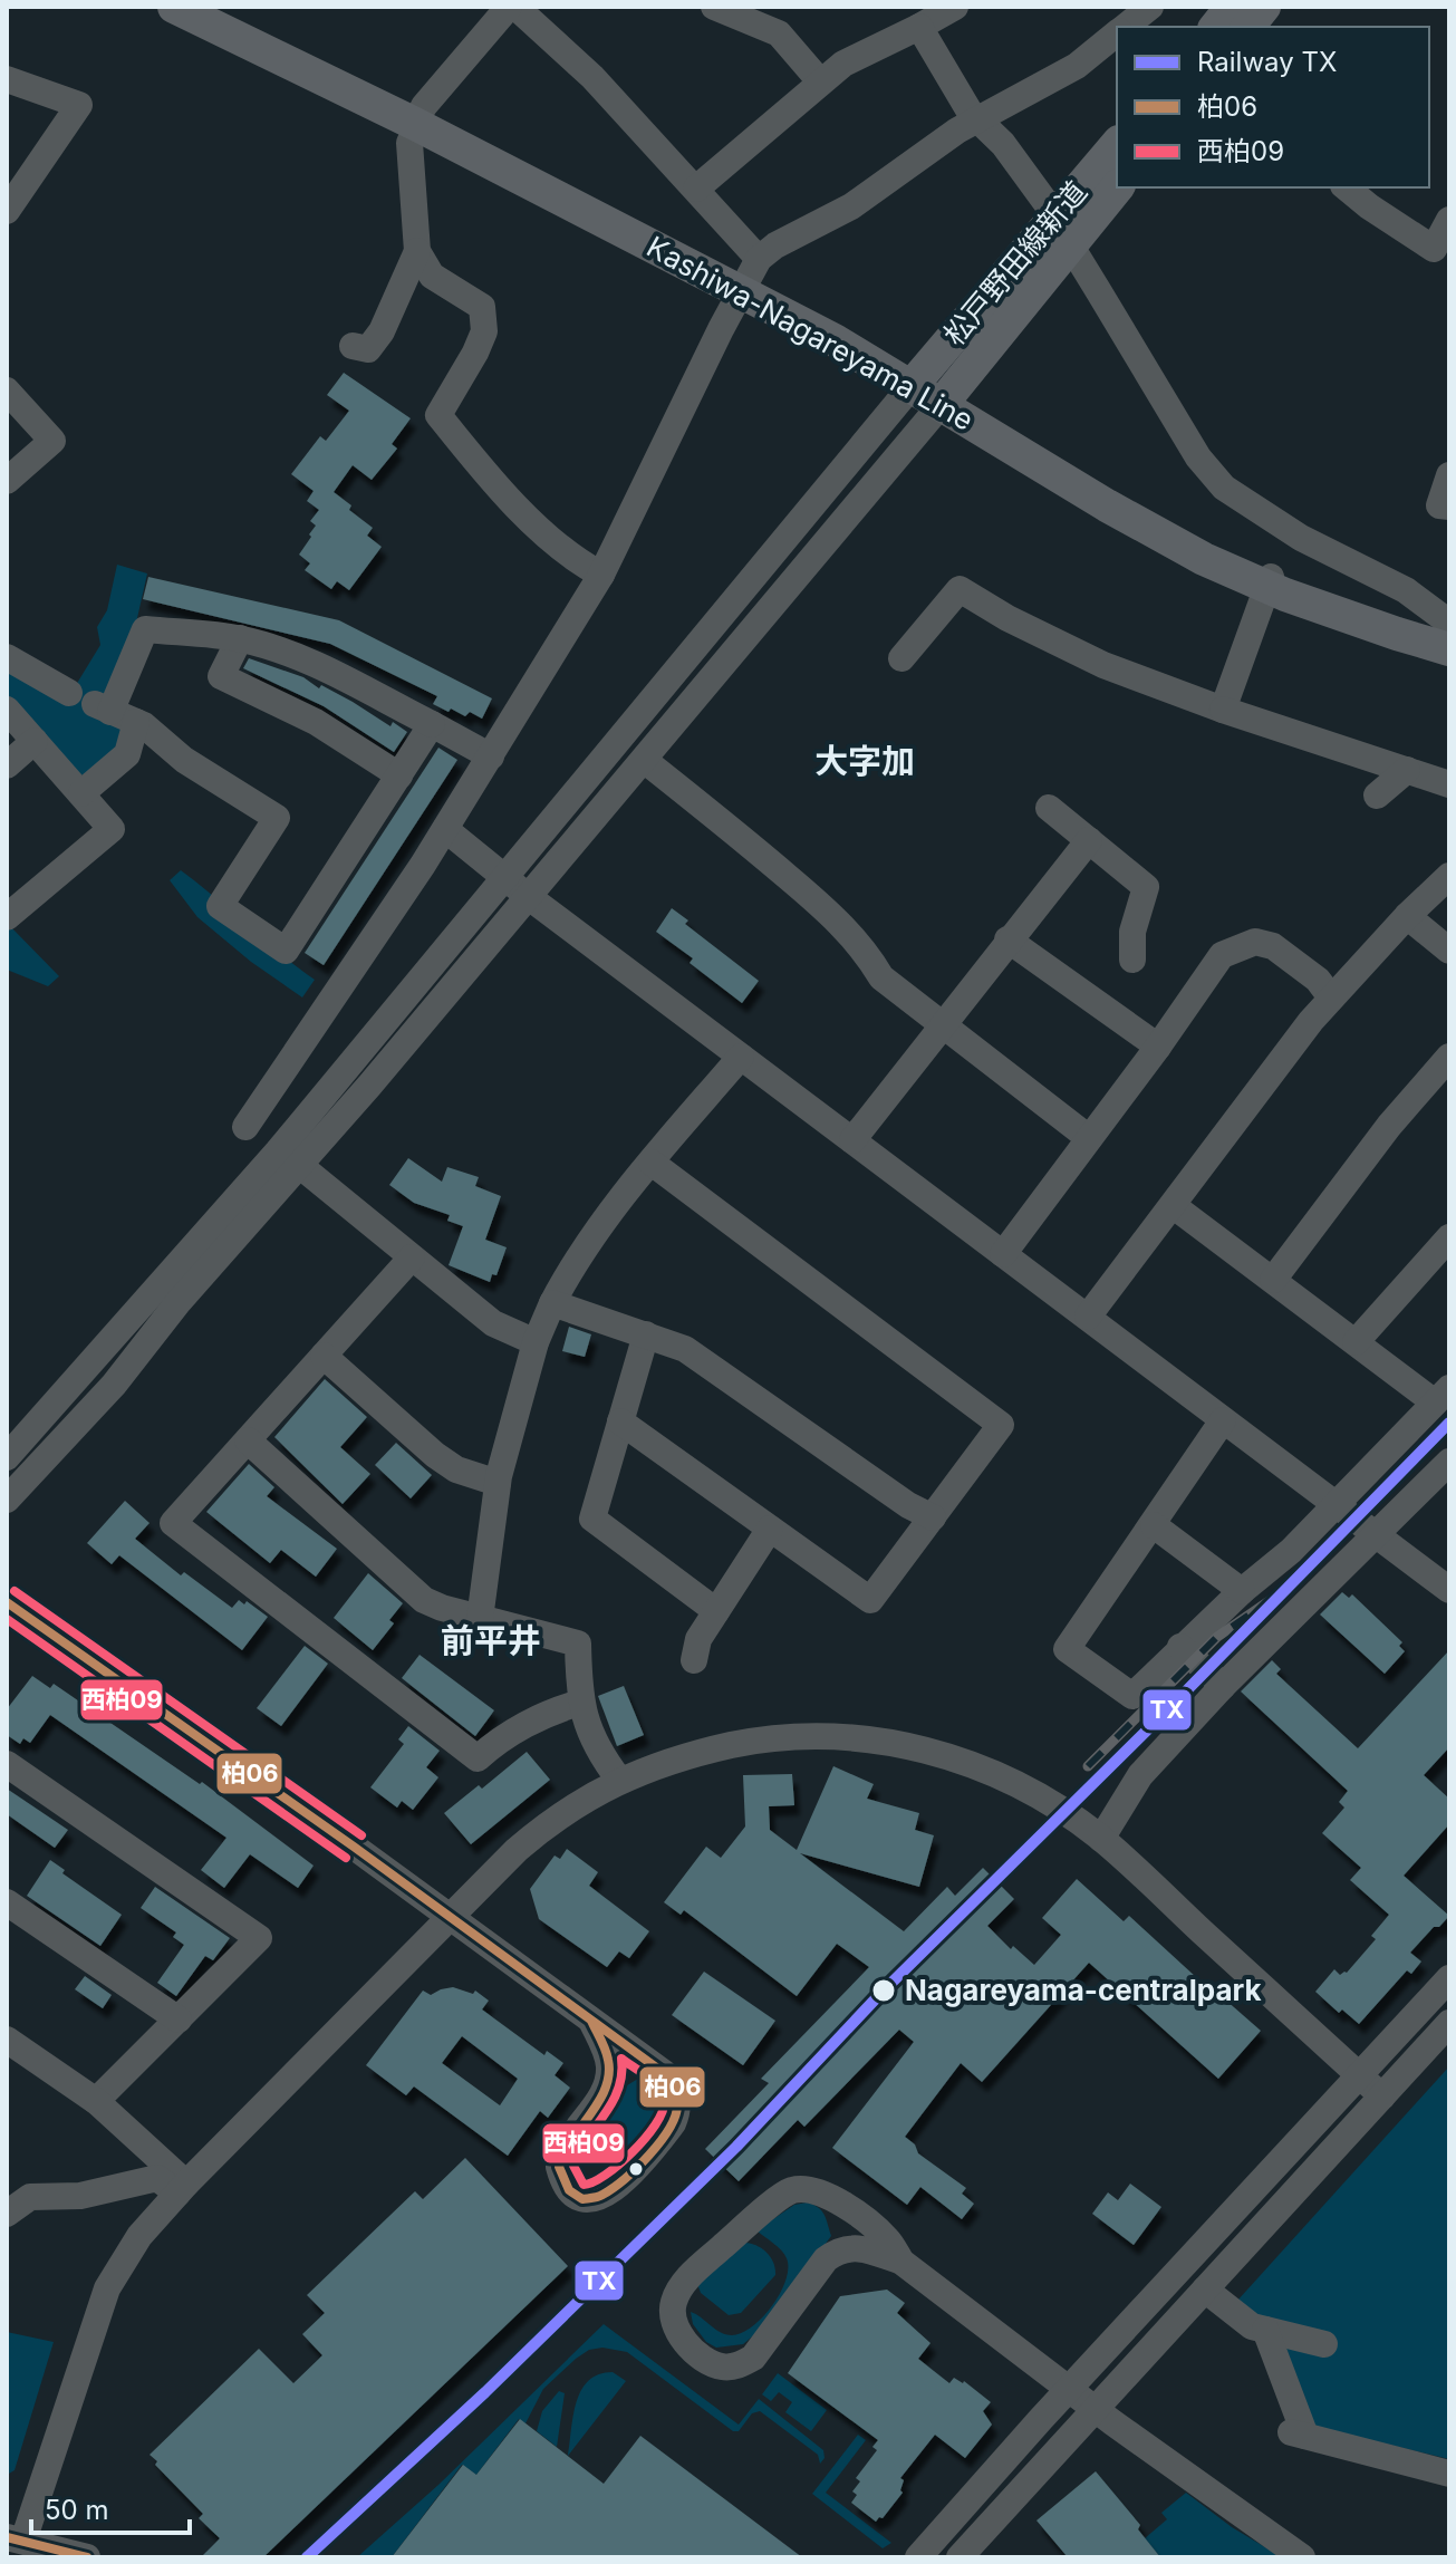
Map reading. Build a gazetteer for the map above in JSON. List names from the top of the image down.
{
  "streets": {
    "main road": ["松戸野田線新道", "Kashiwa-Nagareyama Line"]
  },
  "crossings": [
    ["松戸野田線新道", "Kashiwa-Nagareyama Line"]
  ],
  "districts": ["大字加", "前平井"],
  "places": ["Nagareyama-centralpark"],
  "lines": ["rail line TX", "transit line 西柏09", "transit line 柏06"],
  "legend": ["Railway TX", "柏06", "西柏09"],
  "scale_bar": "50 m"
}
